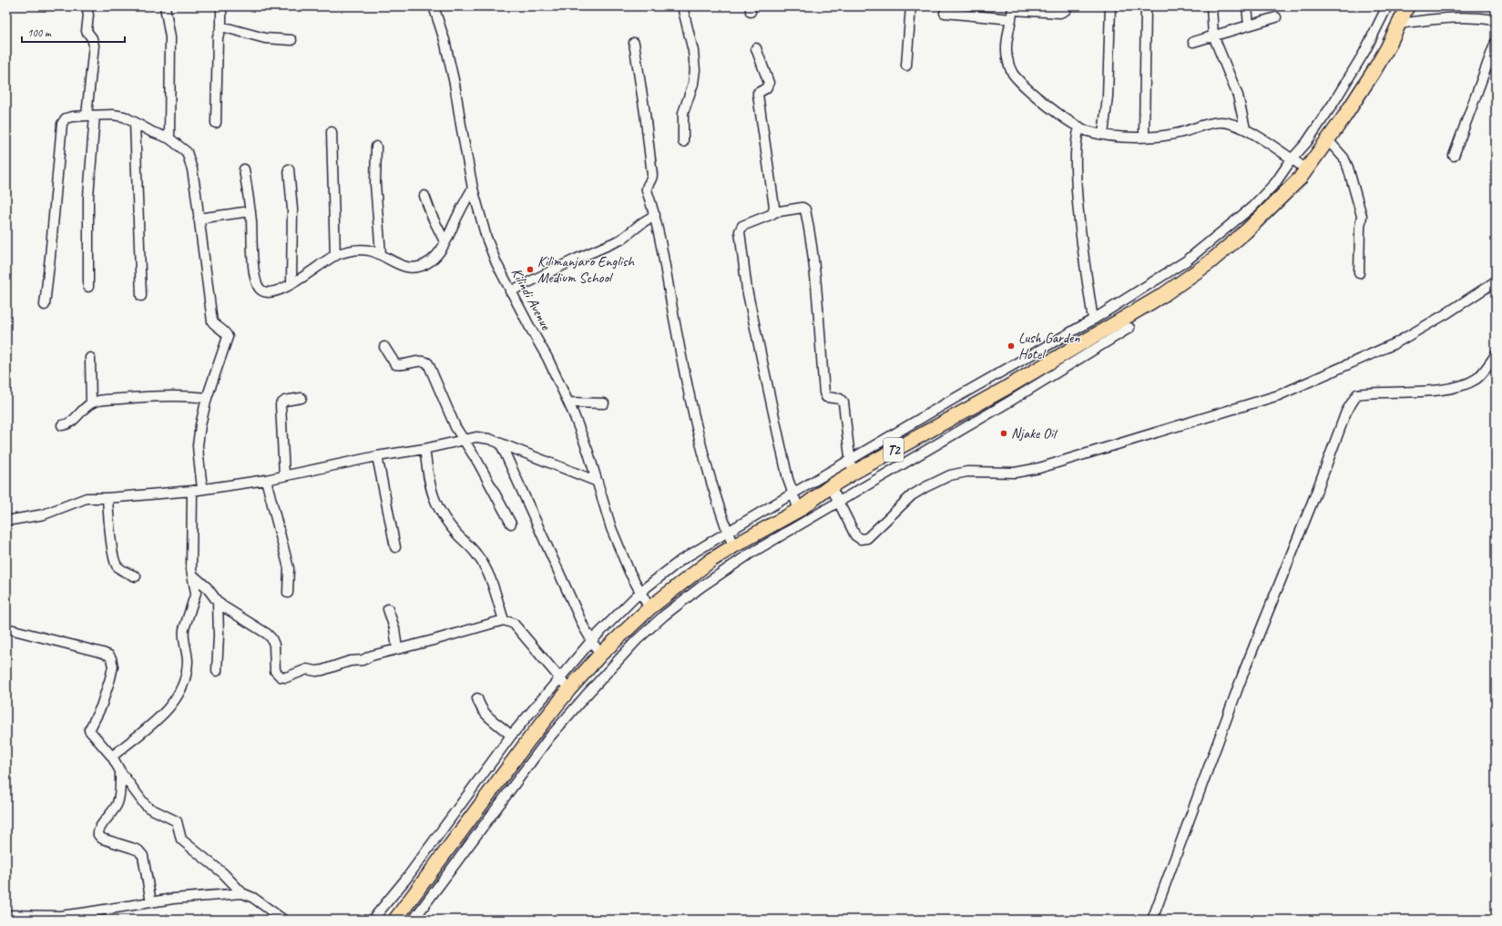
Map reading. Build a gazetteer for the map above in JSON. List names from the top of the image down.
{
  "streets": {
    "highway": ["T2"],
    "street": ["Kilindi Avenue"]
  },
  "crossings": [
    ["Kilindi Avenue", "T2"]
  ],
  "places": ["Kilimanjaro English Medium School", "Lush Garden Hotel", "Njake Oil"],
  "scale_bar": "100 m"
}
